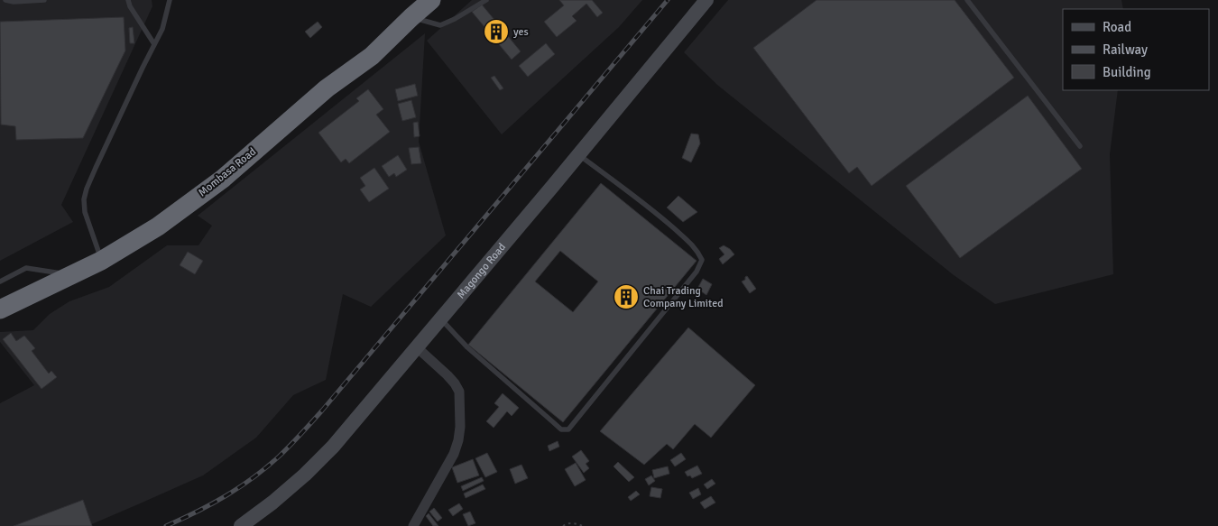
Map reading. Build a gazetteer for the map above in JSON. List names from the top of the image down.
{
  "streets": {
    "highway": ["Mombasa Road"],
    "street": ["Magongo Road"]
  },
  "places": {
    "building": ["yes", "Chai Trading Company Limited"]
  },
  "legend": ["Road", "Railway", "Building"]
}
